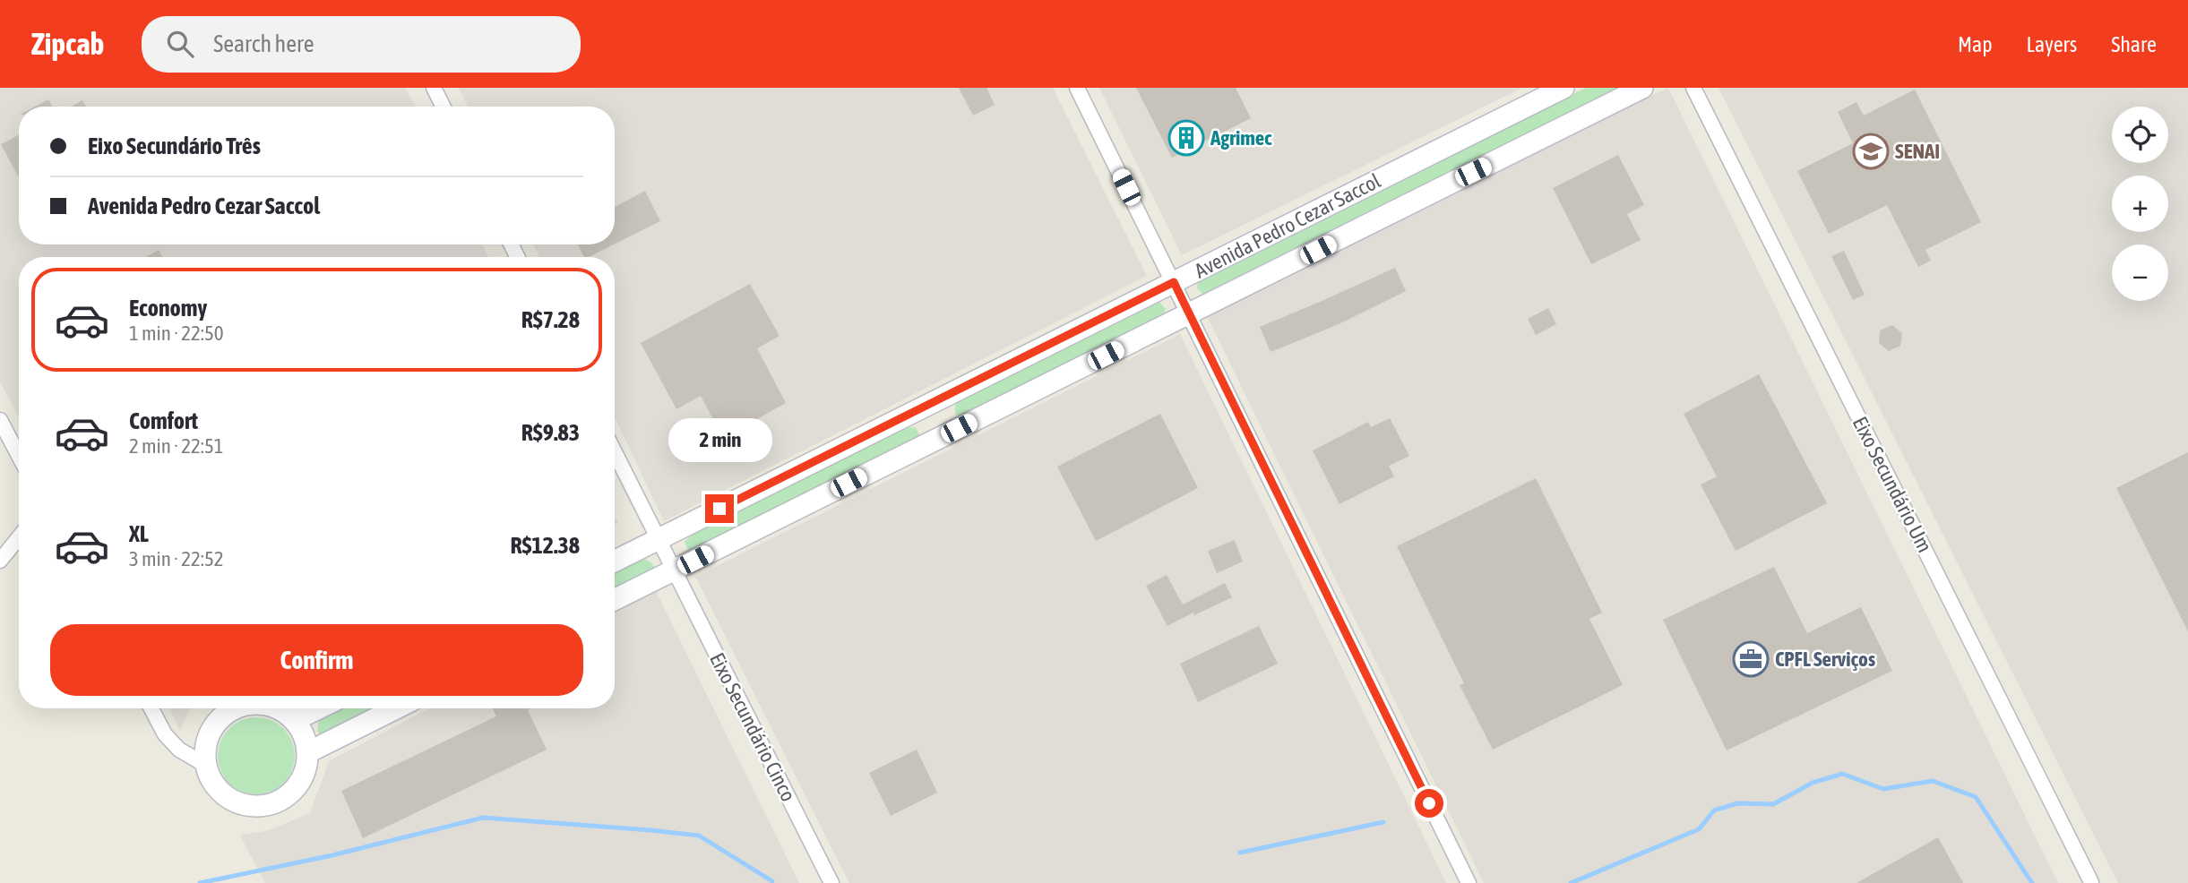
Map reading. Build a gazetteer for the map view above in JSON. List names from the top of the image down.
{
  "streets": {
    "street": ["Avenida Pedro Cezar Saccol", "Eixo Secundário Um", "Eixo Secundário Cinco"]
  },
  "crossings": [
    ["Avenida Pedro Cezar Saccol", "Eixo Secundário Cinco"]
  ],
  "places": {
    "building": ["Agrimec"],
    "school or university": ["SENAI"],
    "office": ["CPFL Serviços"]
  },
  "page": {
    "header": "Zipcab",
    "search": "Search here",
    "nav": ["Map", "Layers", "Share"],
    "map_buttons": ["+", "−"],
    "banner": ["Eixo Secundário Três", "Avenida Pedro Cezar Saccol"],
    "list": [
      {
        "name": "Economy",
        "note": "1 min · 22:50",
        "value": "R$7.28"
      },
      {
        "name": "Comfort",
        "note": "2 min · 22:51",
        "value": "R$9.83"
      },
      {
        "name": "XL",
        "note": "3 min · 22:52",
        "value": "R$12.38"
      }
    ],
    "bubble": "2 min",
    "buttons": "Confirm"
  }
}
